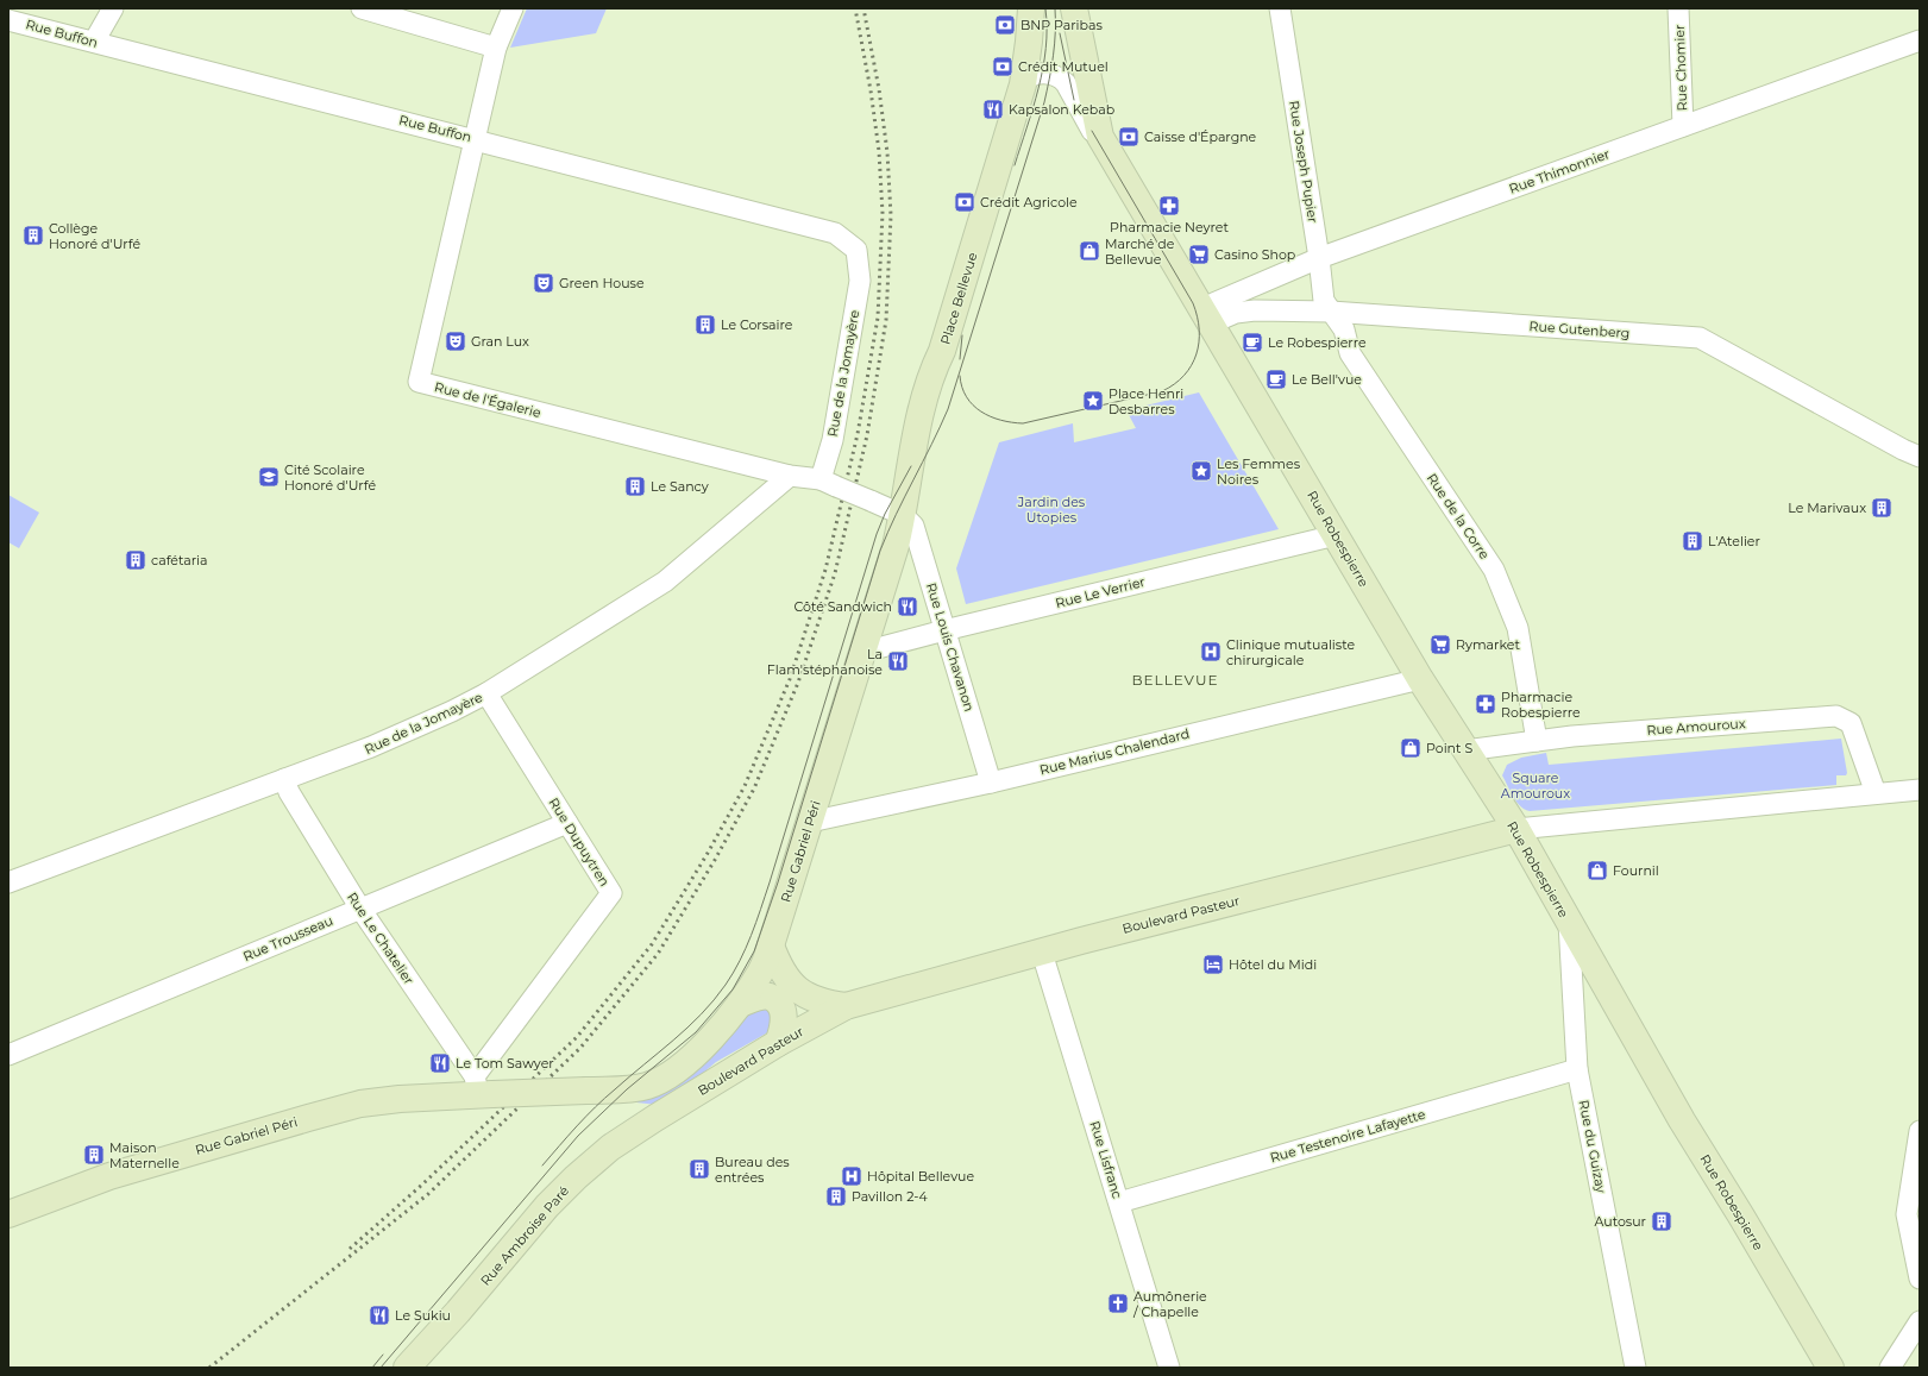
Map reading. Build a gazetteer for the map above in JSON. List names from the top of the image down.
{
  "streets": {
    "main road": [
      "Place Bellevue",
      "Rue Robespierre",
      "Rue Gabriel Péri",
      "Boulevard Pasteur",
      "Rue Ambroise Paré"
    ],
    "street": [
      "Rue Buffon",
      "Rue Chomier",
      "Rue Joseph Pupier",
      "Rue Thimonnier",
      "Rue Gutenberg",
      "Rue de la Jomayère",
      "Rue de l'Égalerie",
      "Rue de la Corre",
      "Rue Le Verrier",
      "Rue Louis Chavanon",
      "Rue Amouroux",
      "Rue Marius Chalendard",
      "Rue Dupuytren",
      "Rue Trousseau",
      "Rue Le Chatelier",
      "Rue Testenoire Lafayette",
      "Rue du Guizay",
      "Rue Lisfranc"
    ]
  },
  "crossings": [
    ["Rue Buffon", "Rue de la Jomayère"],
    ["Rue Buffon", "Rue de l'Égalerie"],
    ["Rue Chomier", "Rue Thimonnier"],
    ["Rue Joseph Pupier", "Rue Thimonnier"],
    ["Rue Joseph Pupier", "Rue Gutenberg"],
    ["Rue Joseph Pupier", "Rue de la Corre"],
    ["Rue Thimonnier", "Rue Gutenberg"],
    ["Rue Thimonnier", "Rue Robespierre"],
    ["Place Bellevue", "Rue de l'Égalerie"],
    ["Place Bellevue", "Rue Louis Chavanon"],
    ["Place Bellevue", "Rue Gabriel Péri"],
    ["Rue Gutenberg", "Rue de la Corre"],
    ["Rue Gutenberg", "Rue Robespierre"],
    ["Rue de la Jomayère", "Rue de l'Égalerie"],
    ["Rue de la Jomayère", "Rue Dupuytren"],
    ["Rue de la Jomayère", "Rue Le Chatelier"],
    ["Rue de l'Égalerie", "Rue Louis Chavanon"],
    ["Rue de l'Égalerie", "Rue Gabriel Péri"],
    ["Rue de la Corre", "Rue Amouroux"],
    ["Rue Robespierre", "Rue Le Verrier"],
    ["Rue Robespierre", "Rue Amouroux"],
    ["Rue Robespierre", "Rue Marius Chalendard"],
    ["Rue Robespierre", "Boulevard Pasteur"],
    ["Rue Robespierre", "Rue du Guizay"],
    ["Rue Le Verrier", "Rue Louis Chavanon"],
    ["Rue Le Verrier", "Rue Gabriel Péri"],
    ["Rue Louis Chavanon", "Rue Marius Chalendard"],
    ["Rue Louis Chavanon", "Rue Gabriel Péri"],
    ["Rue Marius Chalendard", "Rue Gabriel Péri"],
    ["Rue Dupuytren", "Rue Gabriel Péri"],
    ["Rue Dupuytren", "Rue Trousseau"],
    ["Rue Dupuytren", "Rue Le Chatelier"],
    ["Rue Gabriel Péri", "Boulevard Pasteur"],
    ["Rue Gabriel Péri", "Rue Le Chatelier"],
    ["Boulevard Pasteur", "Rue Lisfranc"],
    ["Boulevard Pasteur", "Rue Ambroise Paré"],
    ["Rue Trousseau", "Rue Le Chatelier"],
    ["Rue Testenoire Lafayette", "Rue du Guizay"],
    ["Rue Testenoire Lafayette", "Rue Lisfranc"]
  ],
  "districts": ["BELLEVUE"],
  "parks": ["Jardin des Utopies", "Square Amouroux"],
  "places": {
    "bank": [
      "BNP Paribas",
      "Crédit Mutuel",
      "Caisse d'Épargne",
      "Crédit Agricole"
    ],
    "restaurant": [
      "Kapsalon Kebab",
      "Côté Sandwich",
      "La Flam'stéphanoise",
      "Le Tom Sawyer",
      "Le Sukiu"
    ],
    "pharmacy": ["Pharmacie Neyret", "Pharmacie Robespierre"],
    "building": [
      "Collège Honoré d'Urfé",
      "Le Corsaire",
      "Le Sancy",
      "Le Marivaux",
      "L'Atelier",
      "cafétaria",
      "Maison Maternelle",
      "Bureau des entrées",
      "Pavillon 2-4",
      "Autosur"
    ],
    "shop": ["Marché de Bellevue", "Point S", "Fournil"],
    "supermarket": ["Casino Shop", "Rymarket"],
    "theatre": ["Green House", "Gran Lux"],
    "cafe": ["Le Robespierre", "Le Bell'vue"],
    "place": ["Place Henri Desbarres", "Les Femmes Noires"],
    "school or university": ["Cité Scolaire Honoré d'Urfé"],
    "hospital": ["Clinique mutualiste chirurgicale", "Hôpital Bellevue"],
    "hotel": ["Hôtel du Midi"],
    "church": ["Aumônerie / Chapelle"]
  }
}
